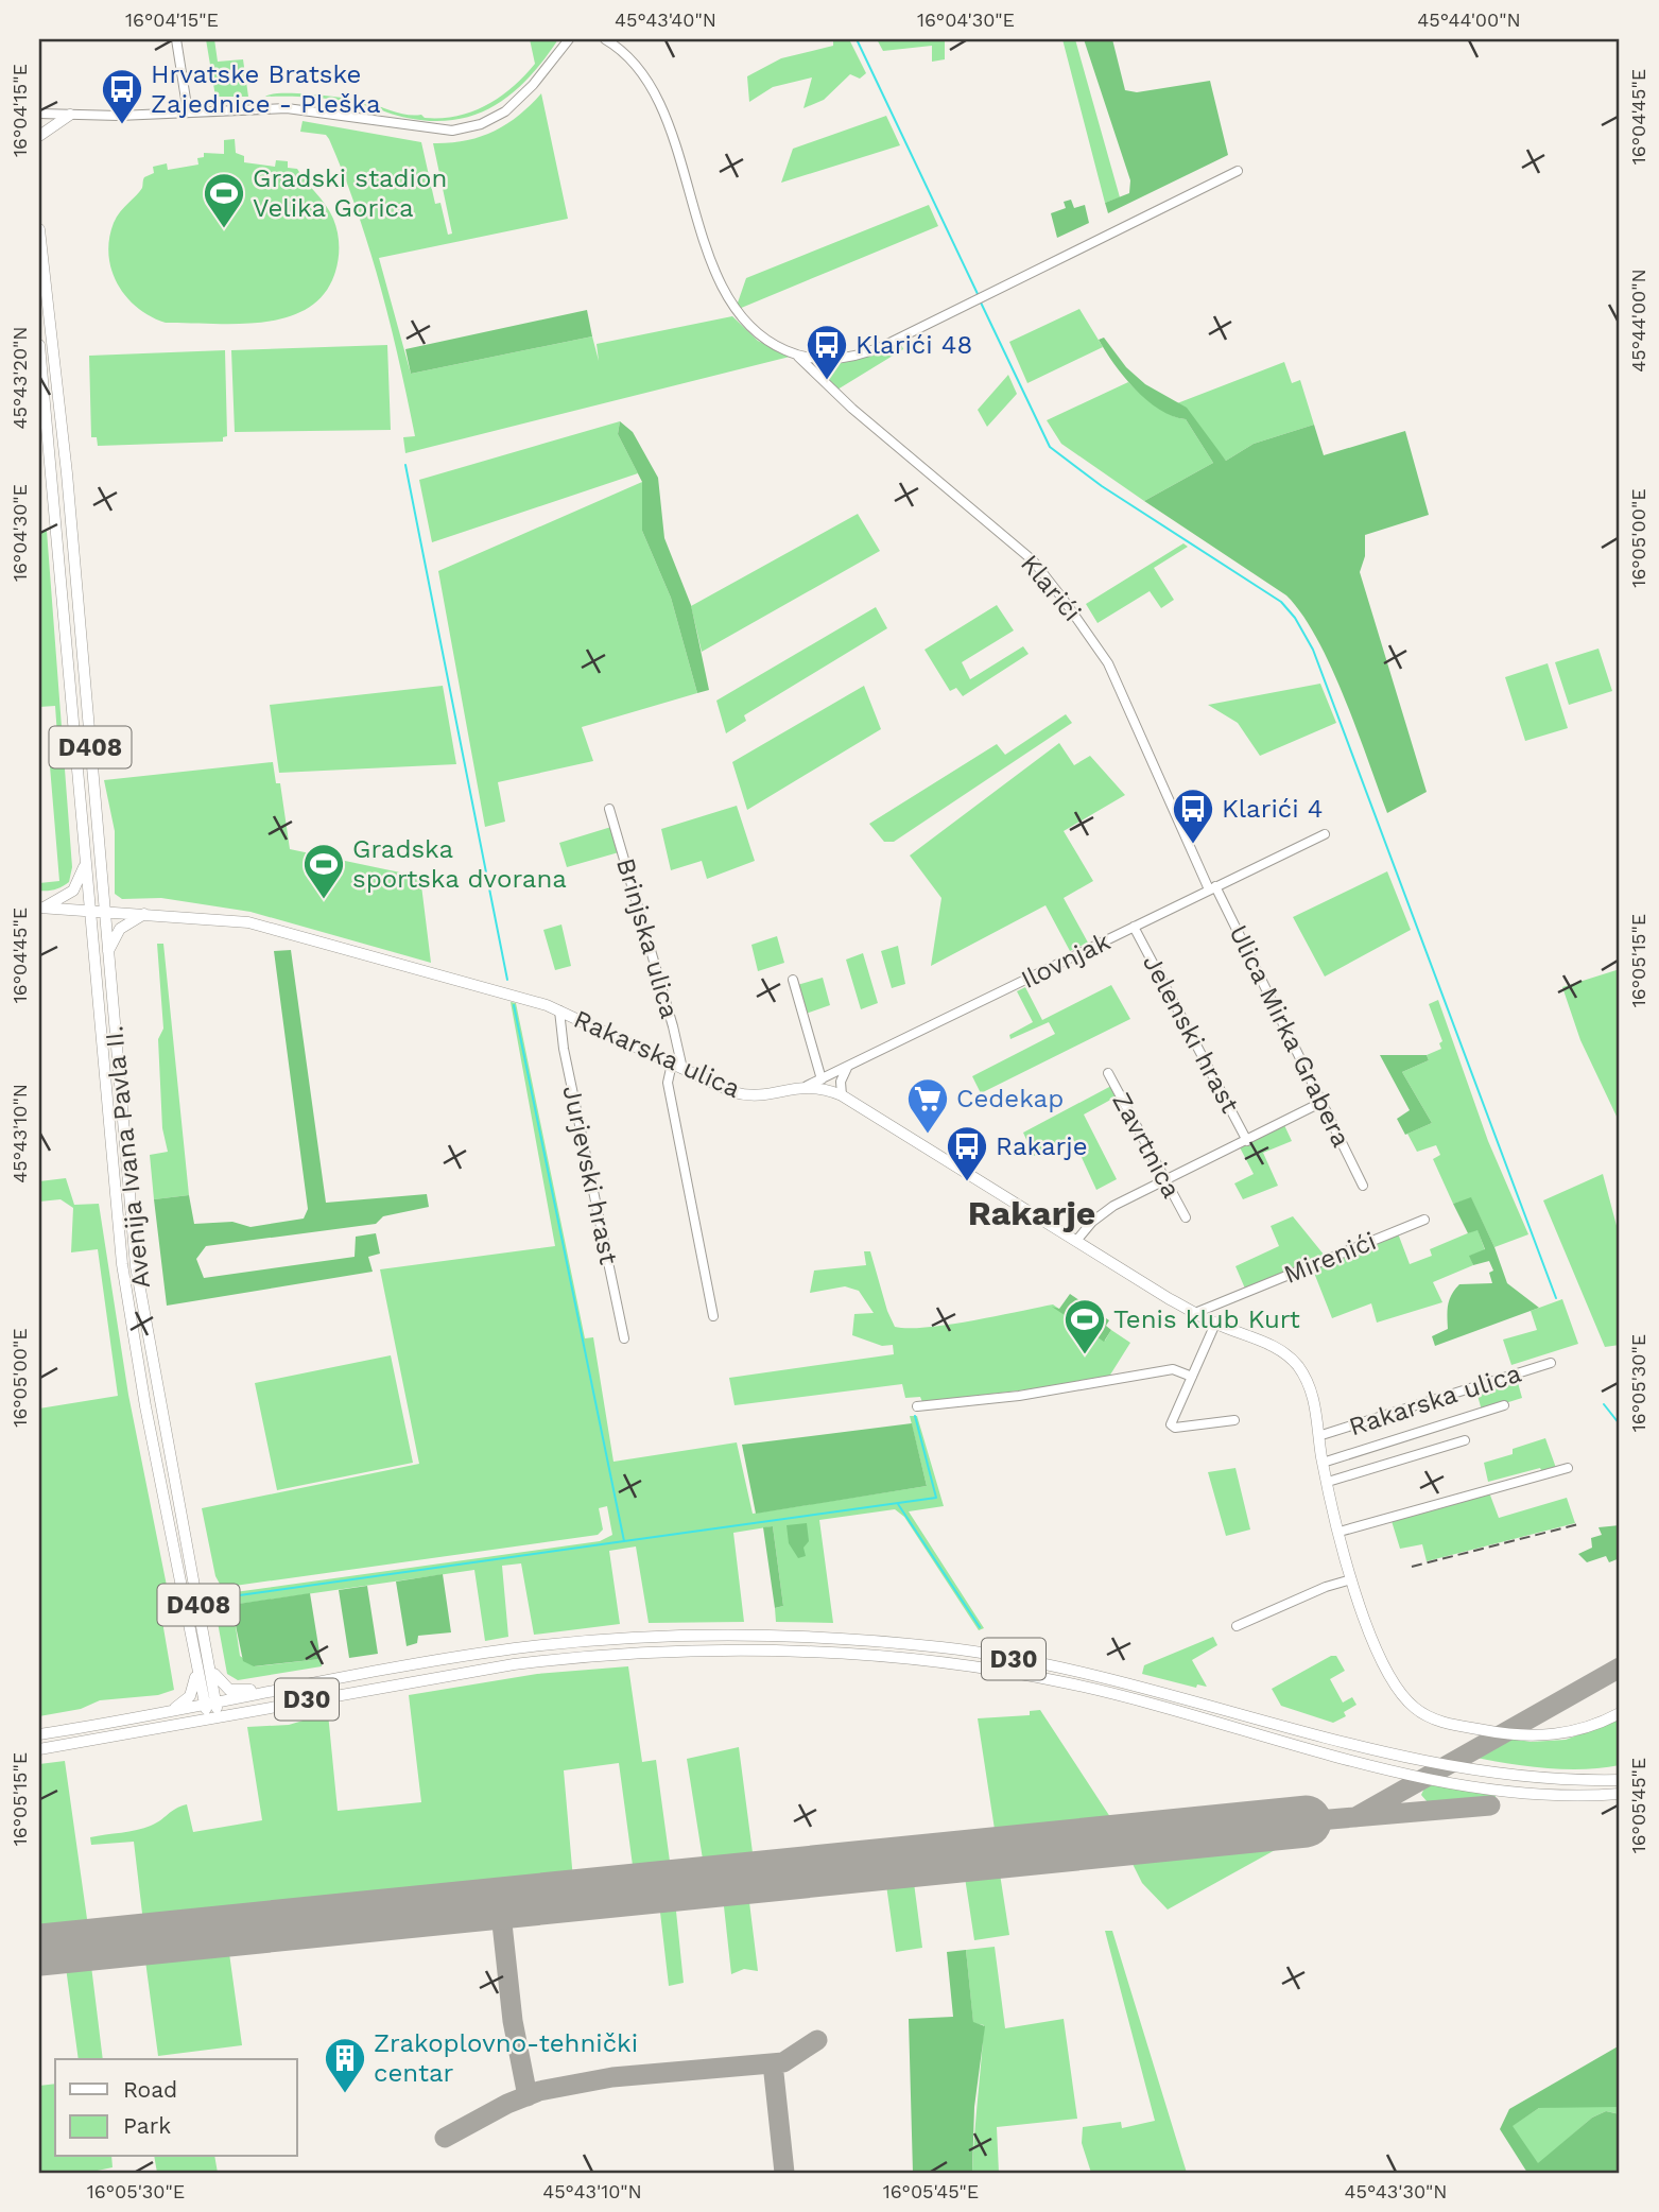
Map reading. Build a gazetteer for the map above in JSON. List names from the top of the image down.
{
  "streets": {
    "main road": [
      "D408",
      "Rakarska ulica",
      "Avenija Ivana Pavla II.",
      "D30"
    ],
    "street": [
      "Klarići",
      "Brinjska ulica",
      "Ilovnjak",
      "Jelenski hrast",
      "Ulica Mirka Grabera",
      "Zavrtnica",
      "Jurjevski hrast",
      "Mirenići"
    ]
  },
  "crossings": [
    ["Klarići", "Ilovnjak"],
    ["Klarići", "Ulica Mirka Grabera"],
    ["Brinjska ulica", "Rakarska ulica"],
    ["Ilovnjak", "Jelenski hrast"],
    ["Ilovnjak", "Ulica Mirka Grabera"],
    ["Ilovnjak", "Rakarska ulica"],
    ["Rakarska ulica", "Jurjevski hrast"],
    ["Rakarska ulica", "Mirenići"],
    ["Avenija Ivana Pavla II.", "D30"]
  ],
  "districts": ["Rakarje"],
  "places": {
    "bus stop": [
      "Hrvatske Bratske Zajednice - Pleška",
      "Klarići 48",
      "Klarići 4",
      "Rakarje"
    ],
    "sports": ["Gradski stadion Velika Gorica", "Gradska sportska dvorana", "Tenis klub Kurt"],
    "supermarket": ["Cedekap"],
    "building": ["Zrakoplovno-tehnički centar"]
  },
  "legend": ["Road", "Park"],
  "coordinates": [
    "16°04'15\"E",
    "45°43'40\"N",
    "16°04'30\"E",
    "45°44'00\"N",
    "16°04'45\"E",
    "45°43'20\"N",
    "16°05'00\"E",
    "16°05'15\"E",
    "45°43'10\"N",
    "16°05'30\"E",
    "16°05'45\"E",
    "45°43'30\"N"
  ]
}
